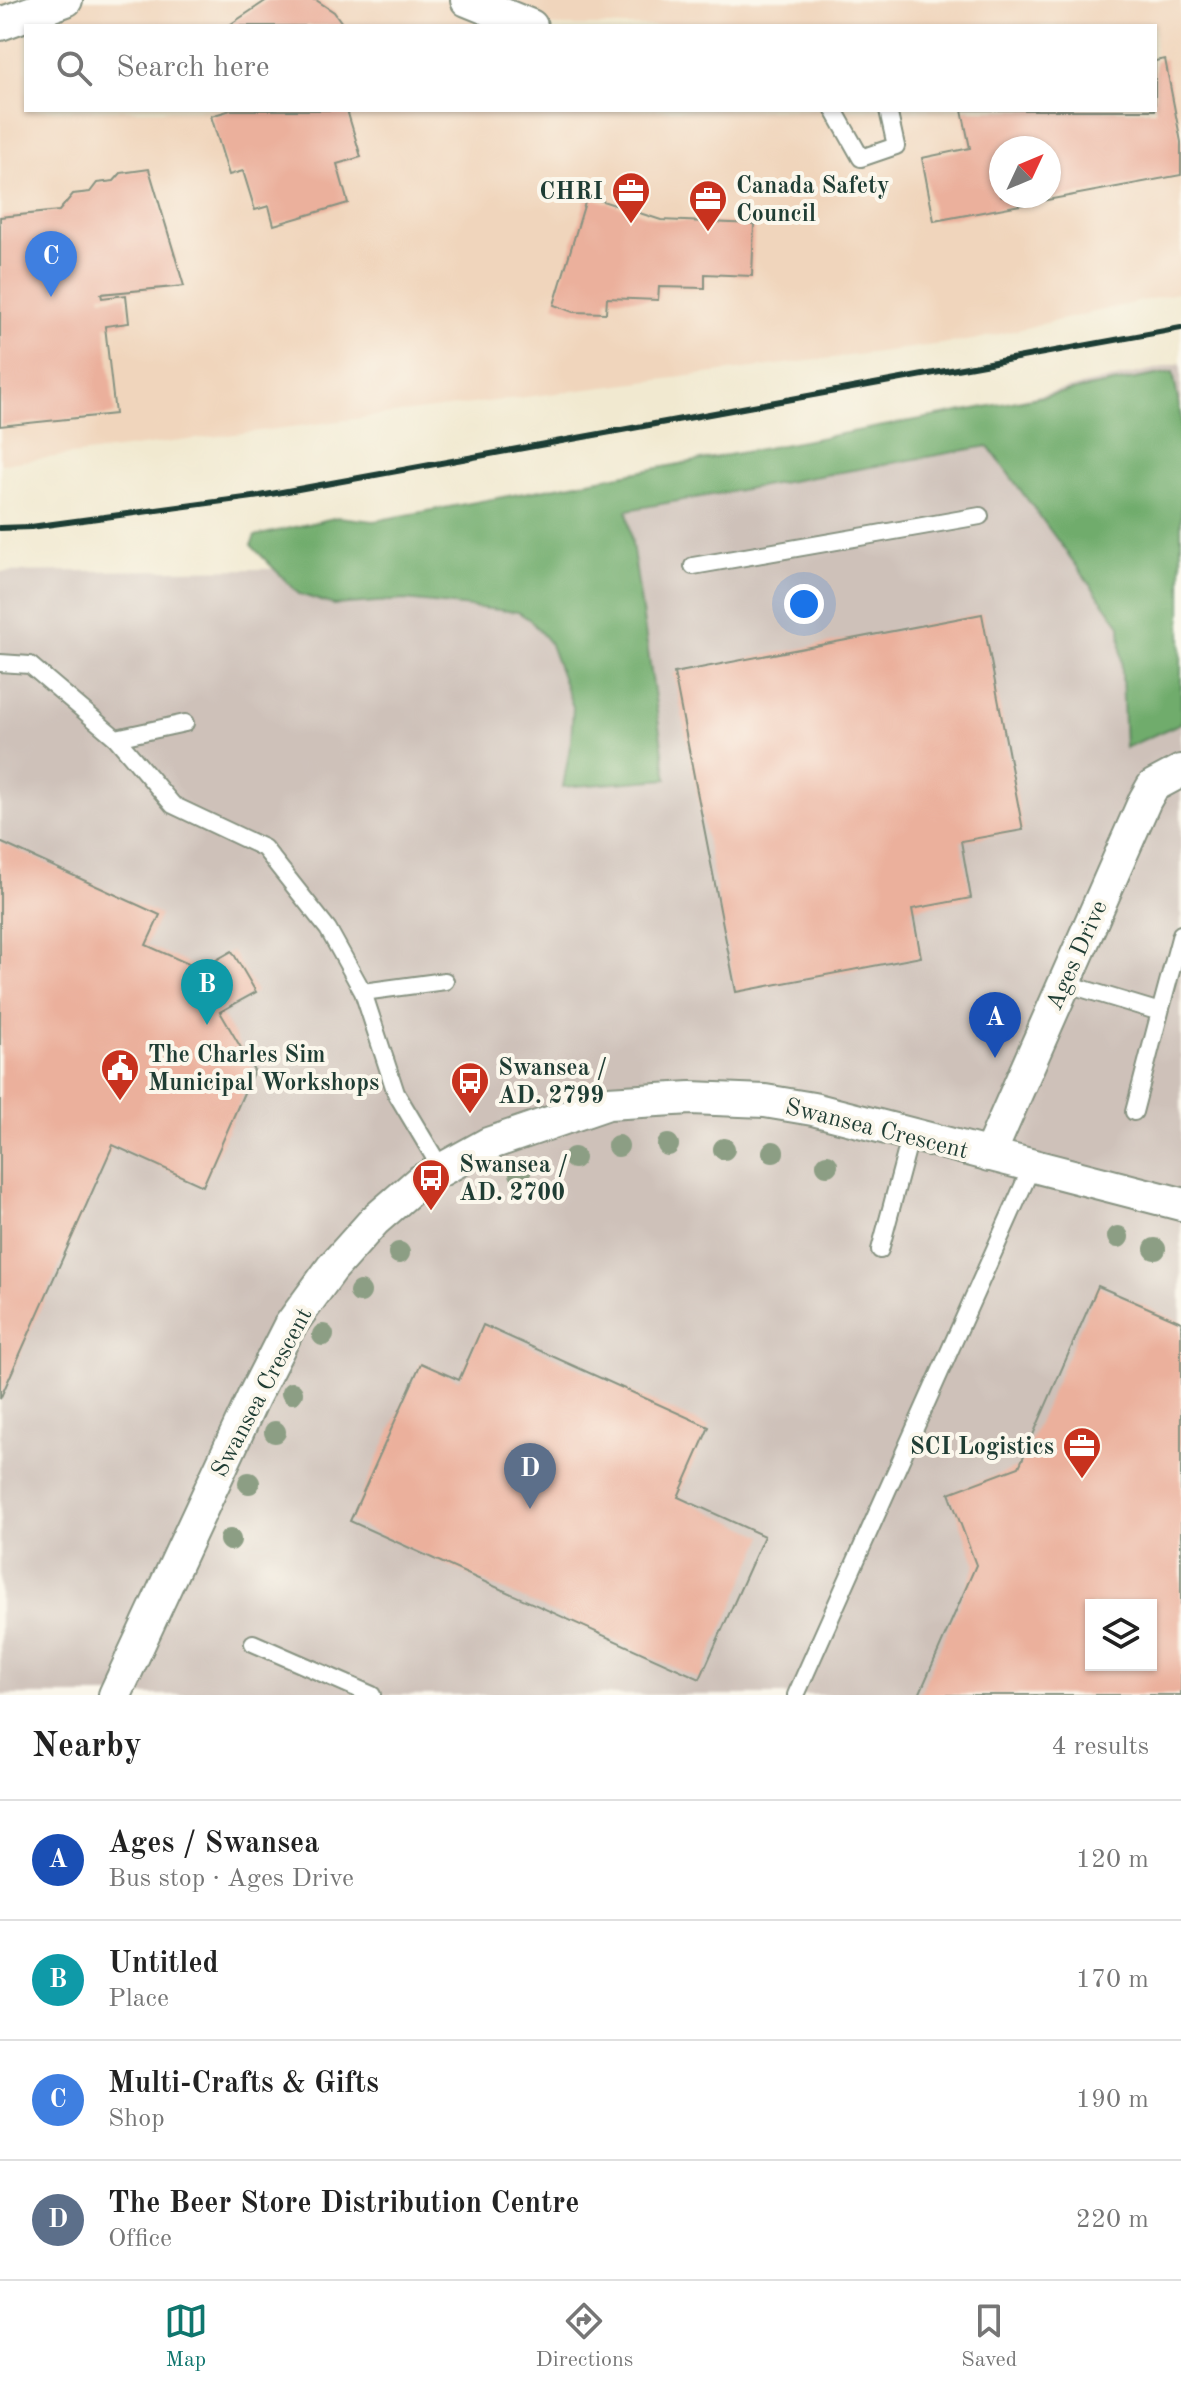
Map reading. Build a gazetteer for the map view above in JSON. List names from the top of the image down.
{
  "streets": {
    "street": ["Ages Drive", "Swansea Crescent"]
  },
  "crossings": [
    ["Ages Drive", "Swansea Crescent"]
  ],
  "places": {
    "office": ["CHRI", "Canada Safety Council", "SCI Logistics"],
    "public building": ["The Charles Sim Municipal Workshops"],
    "bus stop": ["Swansea / AD. 2799", "Swansea / AD. 2700"]
  },
  "north": "top right",
  "page": {
    "search": "Search here",
    "pins": [
      "C",
      "B",
      "A",
      "D"
    ],
    "heading": ["Nearby", "4 results"],
    "list": [
      {
        "mark": "A",
        "name": "Ages / Swansea",
        "note": "Bus stop · Ages Drive",
        "value": "120 m"
      },
      {
        "mark": "B",
        "name": "Untitled",
        "note": "Place",
        "value": "170 m"
      },
      {
        "mark": "C",
        "name": "Multi-Crafts & Gifts",
        "note": "Shop",
        "value": "190 m"
      },
      {
        "mark": "D",
        "name": "The Beer Store Distribution Centre",
        "note": "Office",
        "value": "220 m"
      }
    ],
    "nav": ["Map", "Directions", "Saved"]
  }
}
